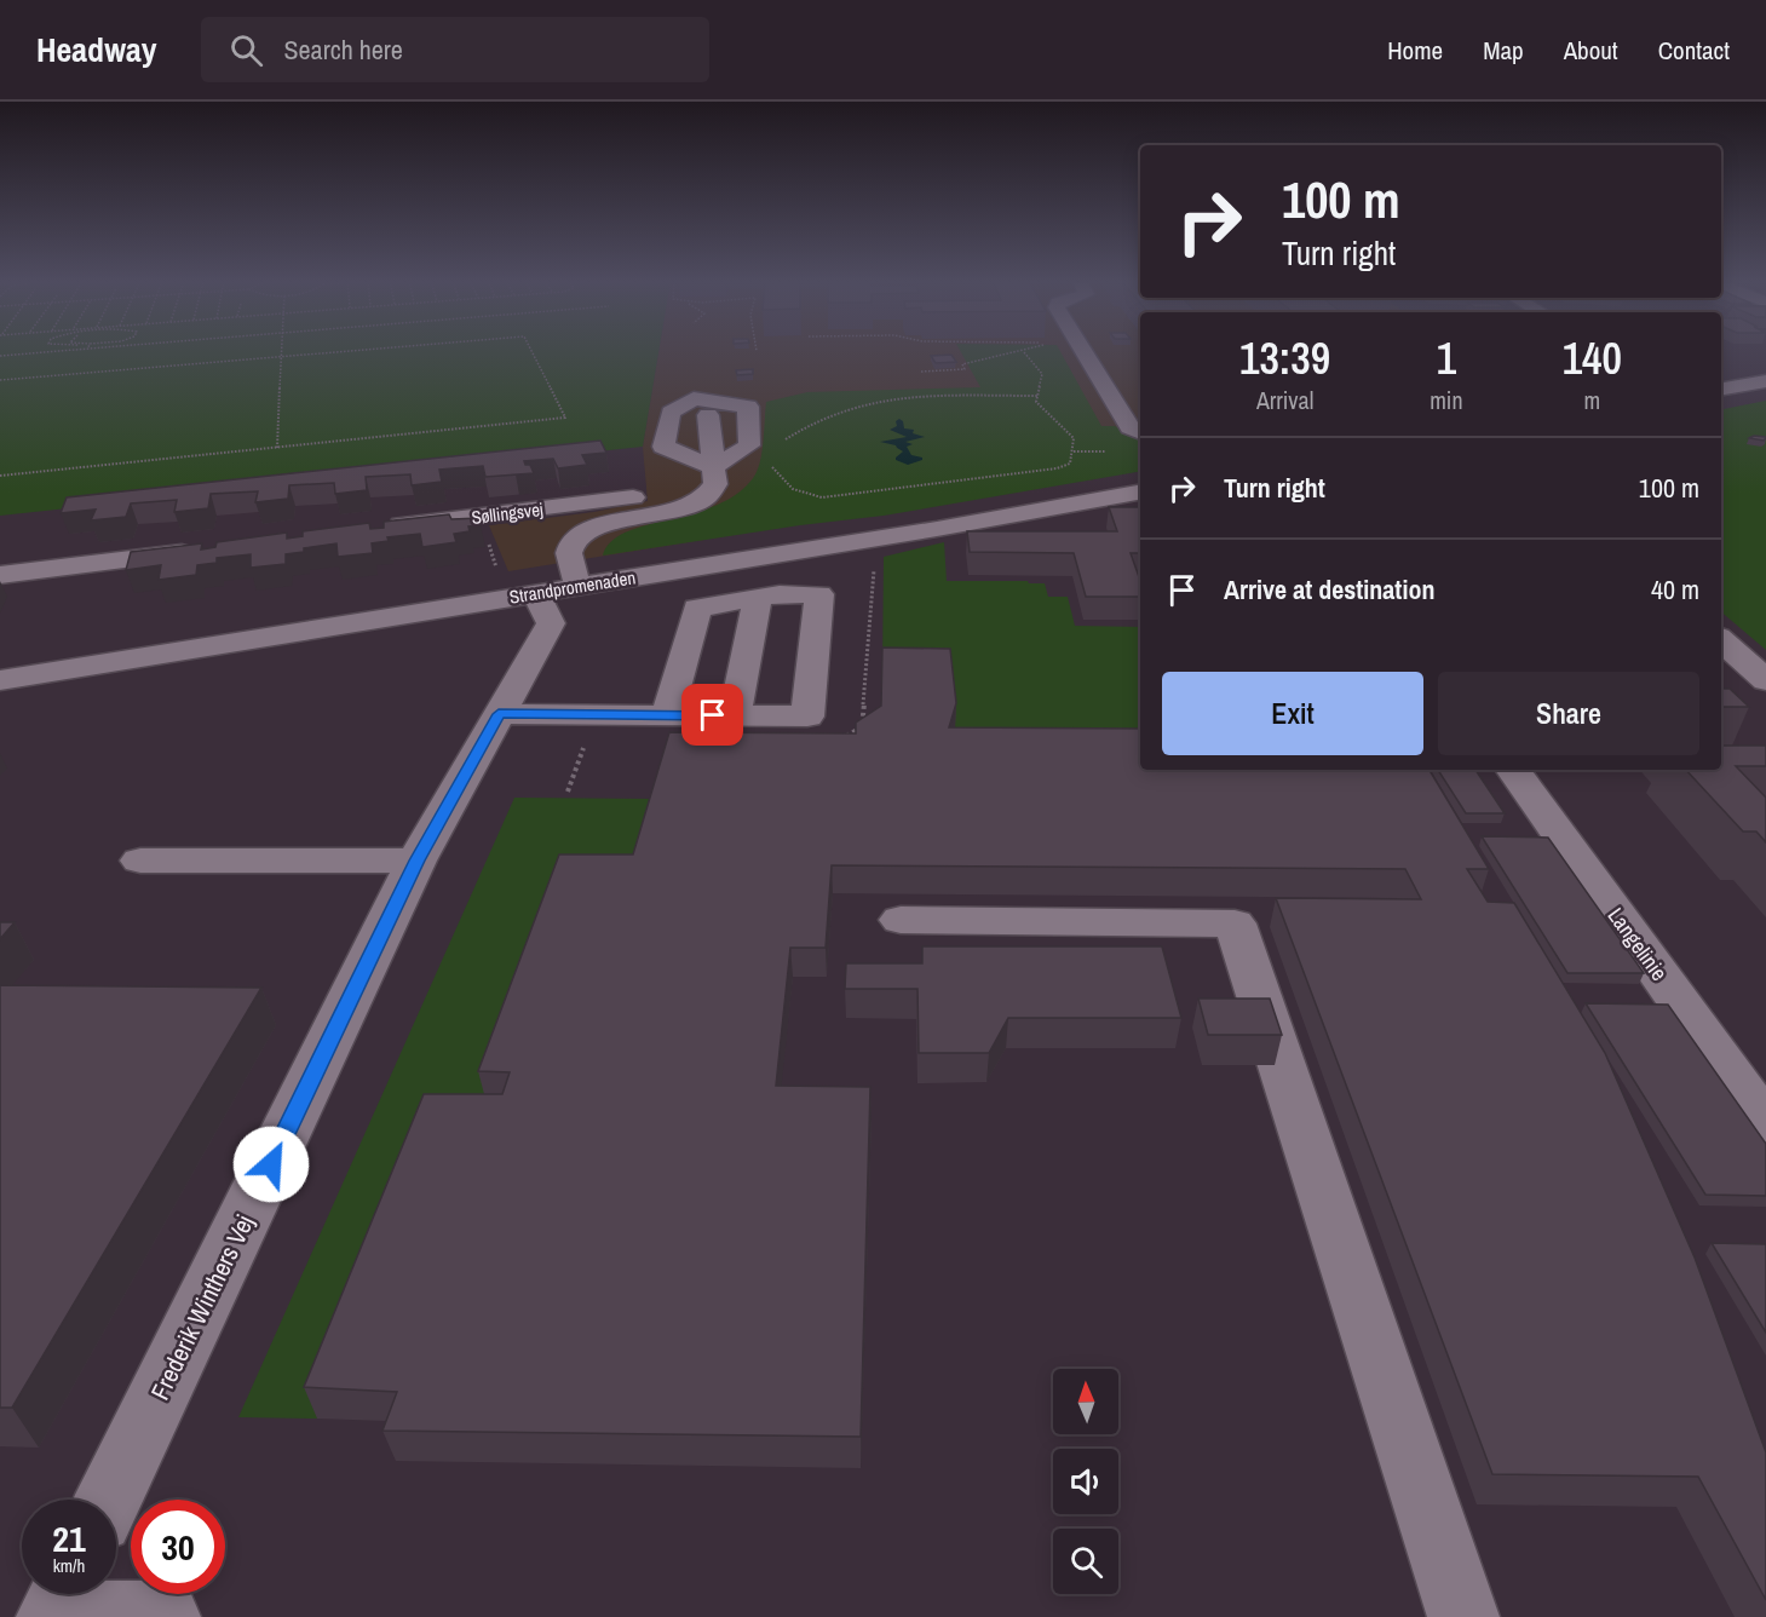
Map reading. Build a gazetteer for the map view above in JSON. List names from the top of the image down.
{
  "streets": {
    "street": [
      "Søllingsvej",
      "Strandpromenaden",
      "Langelinie",
      "Frederik Winthers Vej"
    ]
  },
  "crossings": [
    ["Strandpromenaden", "Frederik Winthers Vej"]
  ],
  "north": "top",
  "page": {
    "header": "Headway",
    "search": "Search here",
    "nav": [
      "Home",
      "Map",
      "About",
      "Contact"
    ],
    "turn": ["100 m", "Turn right"],
    "eta": [
      "13:39",
      "Arrival",
      "1",
      "min",
      "140",
      "m"
    ],
    "list": [
      {
        "name": "Turn right",
        "value": "100 m"
      },
      {
        "name": "Arrive at destination",
        "value": "40 m"
      }
    ],
    "buttons": ["Exit", "Share"],
    "speed": "21 km/h",
    "limit": "30"
  }
}
